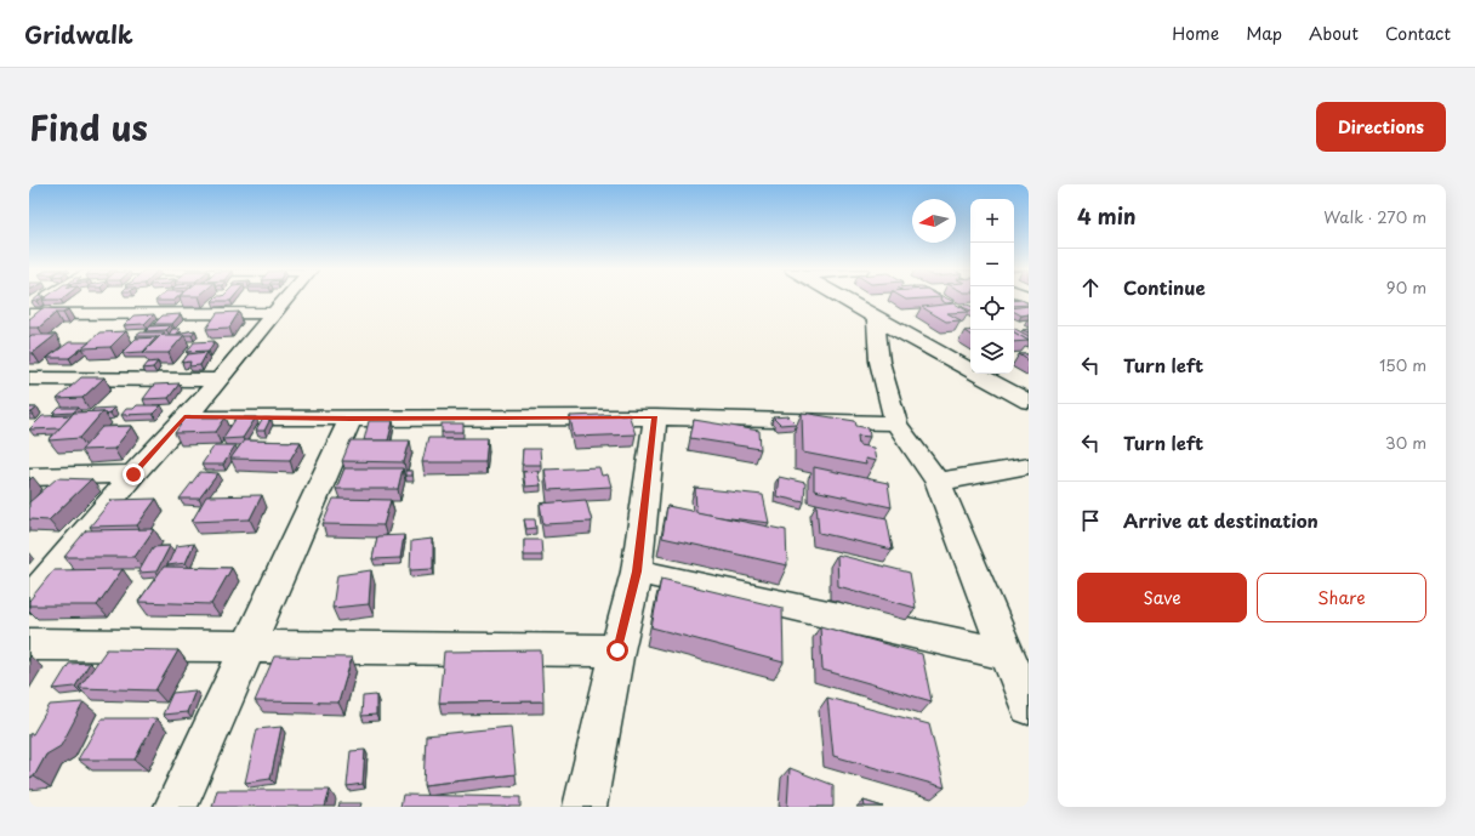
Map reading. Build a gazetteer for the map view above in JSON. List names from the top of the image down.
{
  "north": "left",
  "page": {
    "header": "Gridwalk",
    "nav": [
      "Home",
      "Map",
      "About",
      "Contact"
    ],
    "title": "Find us",
    "buttons": [
      "Directions",
      ["Save", "Share"]
    ],
    "heading": ["4 min", "Walk · 270 m"],
    "map_buttons": ["+", "−"],
    "list": [
      ["Continue", "90 m"],
      ["Turn left", "150 m"],
      ["Turn left", "30 m"],
      "Arrive at destination"
    ]
  }
}
